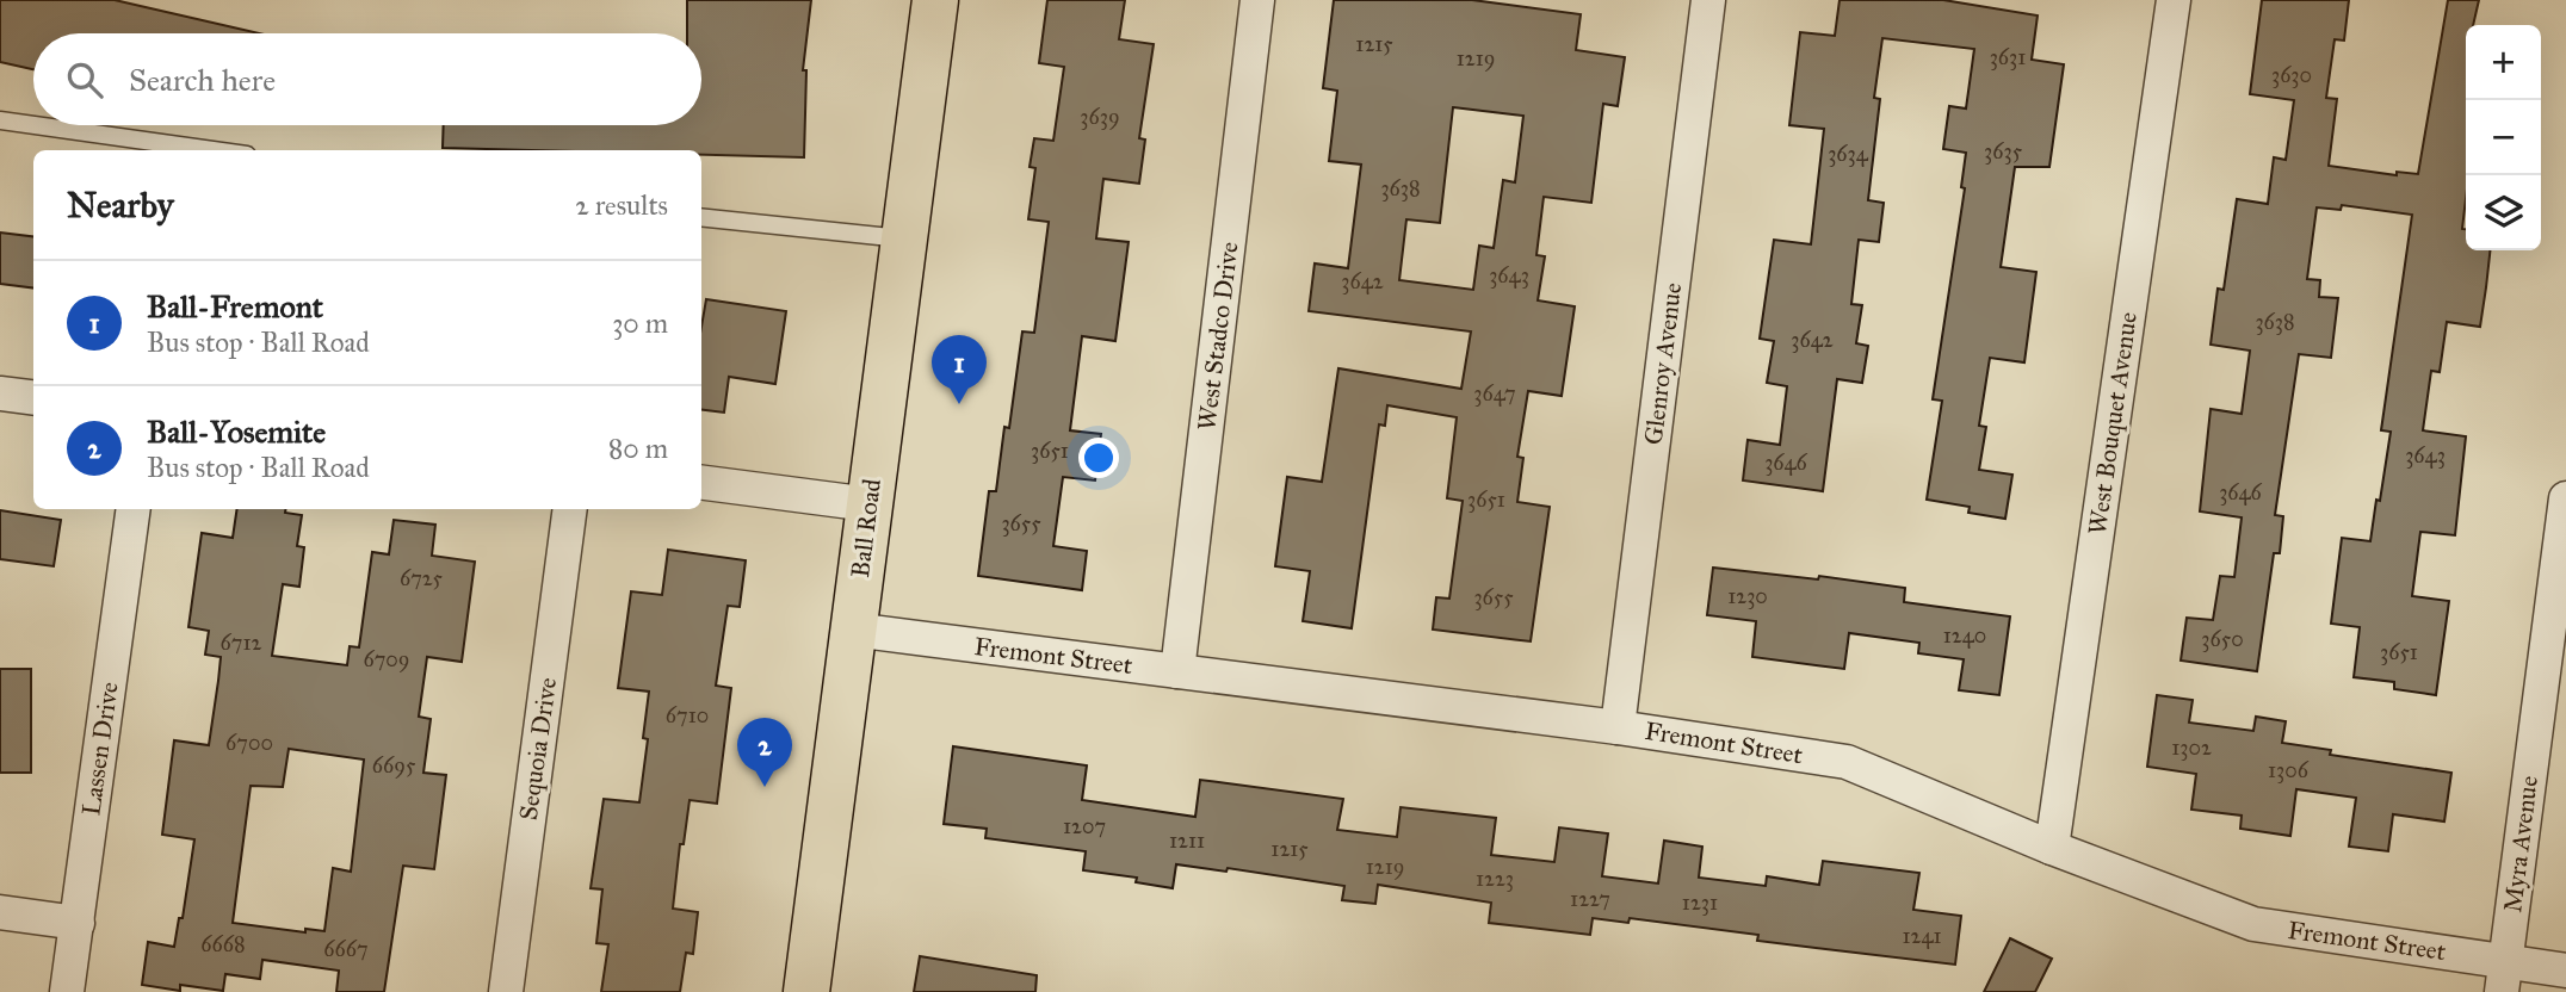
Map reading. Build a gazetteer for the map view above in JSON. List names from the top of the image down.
{
  "streets": {
    "main road": ["Ball Road"],
    "street": [
      "West Stadco Drive",
      "Glenroy Avenue",
      "West Bouquet Avenue",
      "Fremont Street",
      "Lassen Drive",
      "Sequoia Drive",
      "Myra Avenue"
    ]
  },
  "crossings": [
    ["West Stadco Drive", "Fremont Street"],
    ["Glenroy Avenue", "Fremont Street"],
    ["West Bouquet Avenue", "Fremont Street"],
    ["Ball Road", "Fremont Street"],
    ["Fremont Street", "Myra Avenue"]
  ],
  "house_numbers": [
    "1215",
    "3631",
    "1219",
    "3630",
    "3639",
    "3635",
    "3634",
    "3638",
    "3643",
    "3642",
    "3638",
    "3642",
    "3647",
    "3651",
    "3643",
    "3646",
    "3646",
    "3651",
    "3655",
    "6725",
    "1230",
    "3655",
    "1240",
    "3650",
    "6712",
    "3651",
    "6709",
    "6710",
    "6700",
    "1302",
    "6695",
    "1306",
    "1207",
    "1211",
    "1215",
    "1219",
    "1223",
    "1227",
    "1231",
    "1241",
    "6668",
    "6667"
  ],
  "page": {
    "map_buttons": ["+", "−"],
    "search": "Search here",
    "heading": ["Nearby", "2 results"],
    "list": [
      {
        "mark": "1",
        "name": "Ball-Fremont",
        "note": "Bus stop · Ball Road",
        "value": "30 m"
      },
      {
        "mark": "2",
        "name": "Ball-Yosemite",
        "note": "Bus stop · Ball Road",
        "value": "80 m"
      }
    ],
    "pins": ["1", "2"]
  }
}
